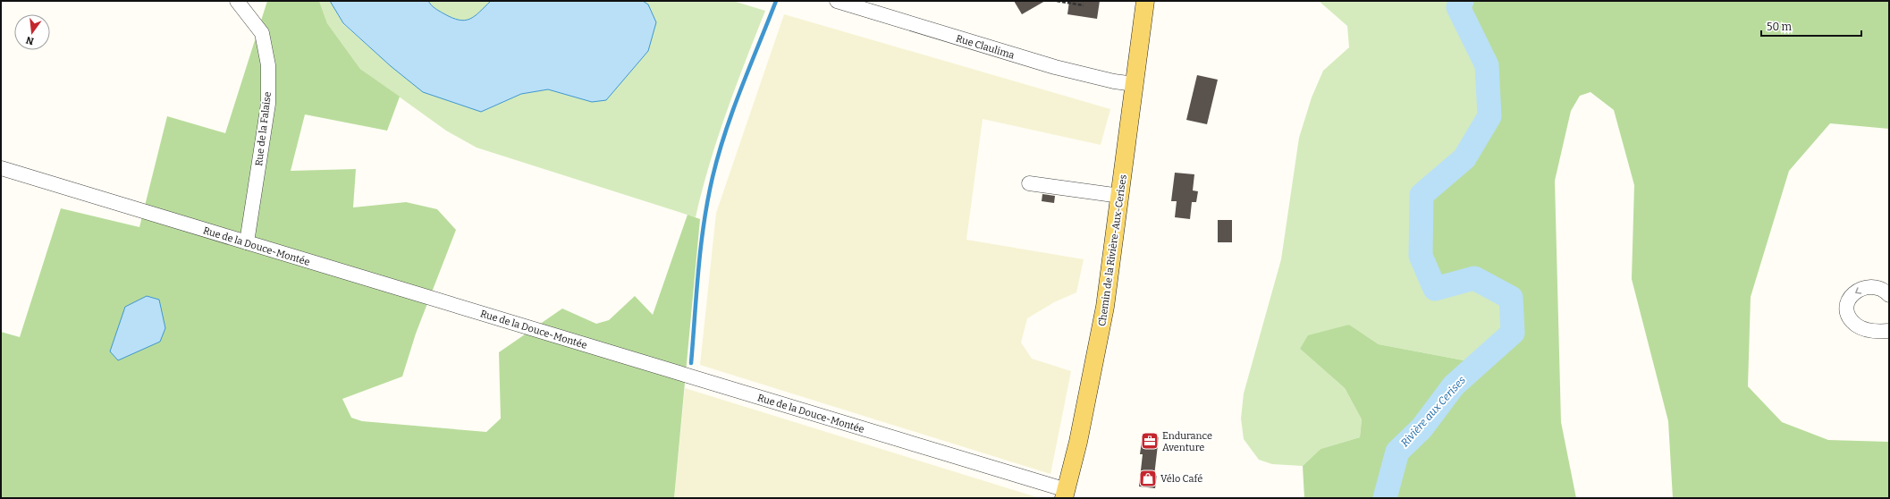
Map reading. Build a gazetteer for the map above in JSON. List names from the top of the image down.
{
  "streets": {
    "main road": ["Chemin de la Rivière-Aux-Cerises"],
    "street": ["Rue Claulima", "Rue de la Falaise", "Rue de la Douce-Montée"]
  },
  "crossings": [
    ["Rue Claulima", "Chemin de la Rivière-Aux-Cerises"],
    ["Rue de la Falaise", "Rue de la Douce-Montée"],
    ["Rue de la Douce-Montée", "Chemin de la Rivière-Aux-Cerises"]
  ],
  "water": ["Rivière aux Cerises"],
  "places": {
    "office": ["Endurance Aventure"],
    "shop": ["Vélo Café"]
  },
  "scale_bar": "50 m",
  "north": "bottom"
}
